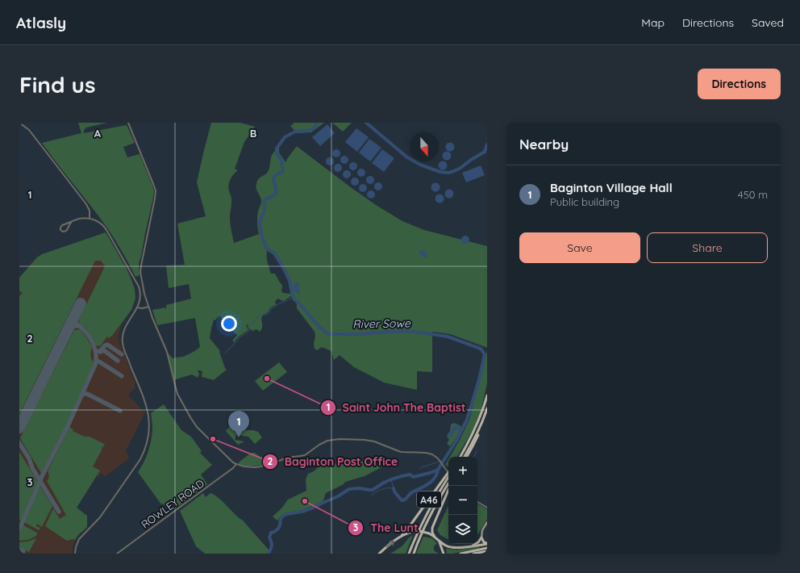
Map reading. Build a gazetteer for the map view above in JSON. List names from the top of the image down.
{
  "streets": {
    "highway": ["A46"],
    "street": ["ROWLEY ROAD"]
  },
  "water": ["River Sowe"],
  "places": ["Saint John The Baptist", "Baginton Post Office", "The Lunt"],
  "north": "bottom",
  "page": {
    "header": "Atlasly",
    "nav": ["Map", "Directions", "Saved"],
    "buttons": [
      "Directions",
      ["Save", "Share"]
    ],
    "title": "Find us",
    "heading": "Nearby",
    "list": [
      {
        "mark": "1",
        "name": "Baginton Village Hall",
        "note": "Public building",
        "value": "450 m"
      }
    ],
    "pins": "1",
    "map_buttons": ["+", "−"]
  },
  "grid": {
    "columns": ["A", "B"],
    "rows": ["1", "2", "3"]
  }
}
